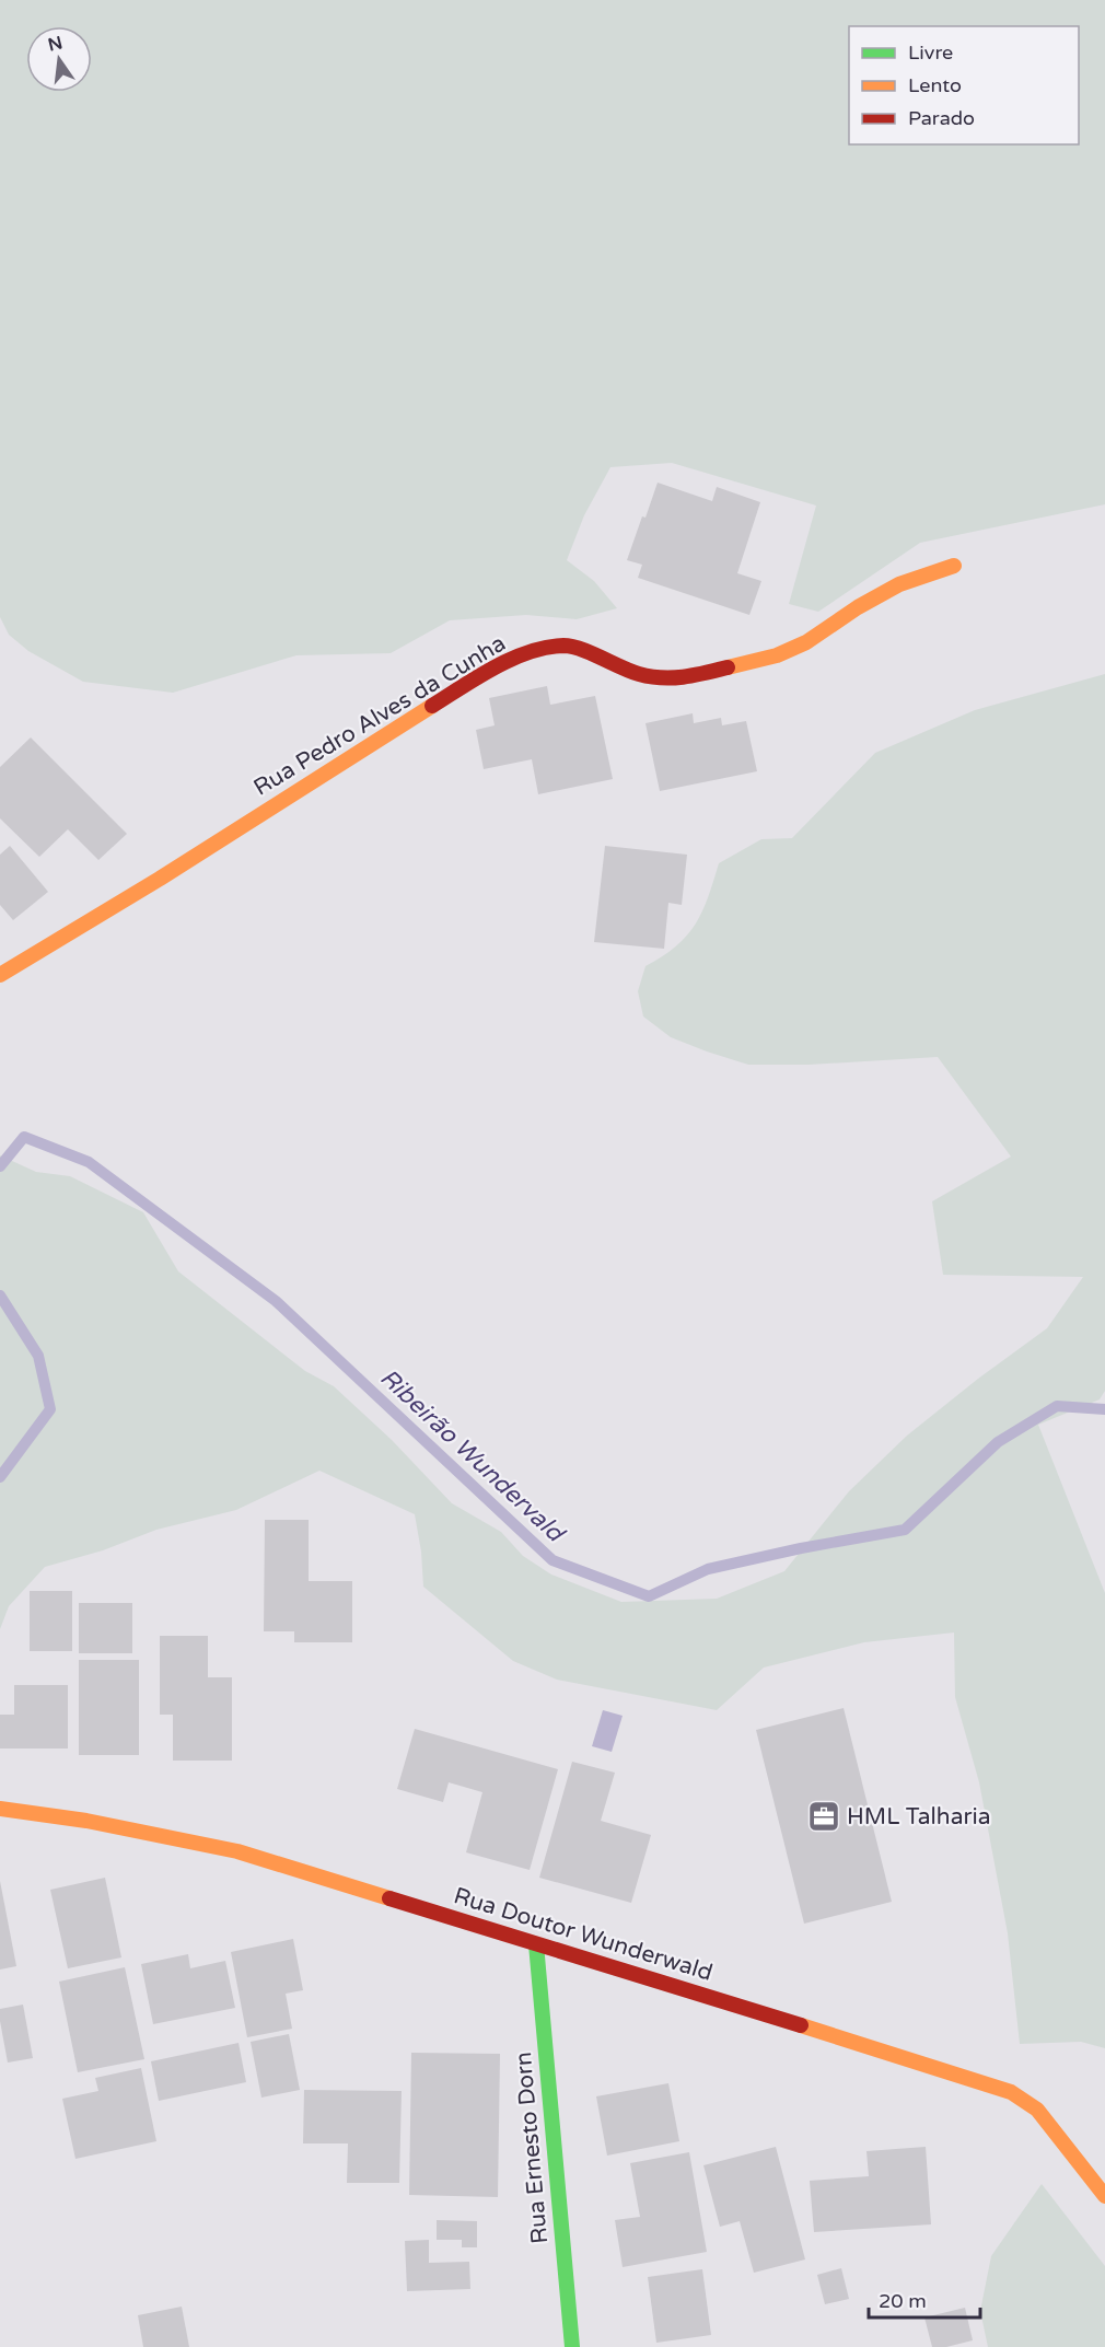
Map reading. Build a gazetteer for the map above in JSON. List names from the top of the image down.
{
  "streets": {
    "street": ["Rua Pedro Alves da Cunha", "Rua Doutor Wunderwald", "Rua Ernesto Dorn"]
  },
  "crossings": [
    ["Rua Doutor Wunderwald", "Rua Ernesto Dorn"]
  ],
  "water": ["Ribeirão Wundervald"],
  "places": {
    "office": ["HML Talharia"]
  },
  "legend": ["Livre", "Lento", "Parado"],
  "scale_bar": "20 m",
  "north": "top"
}
